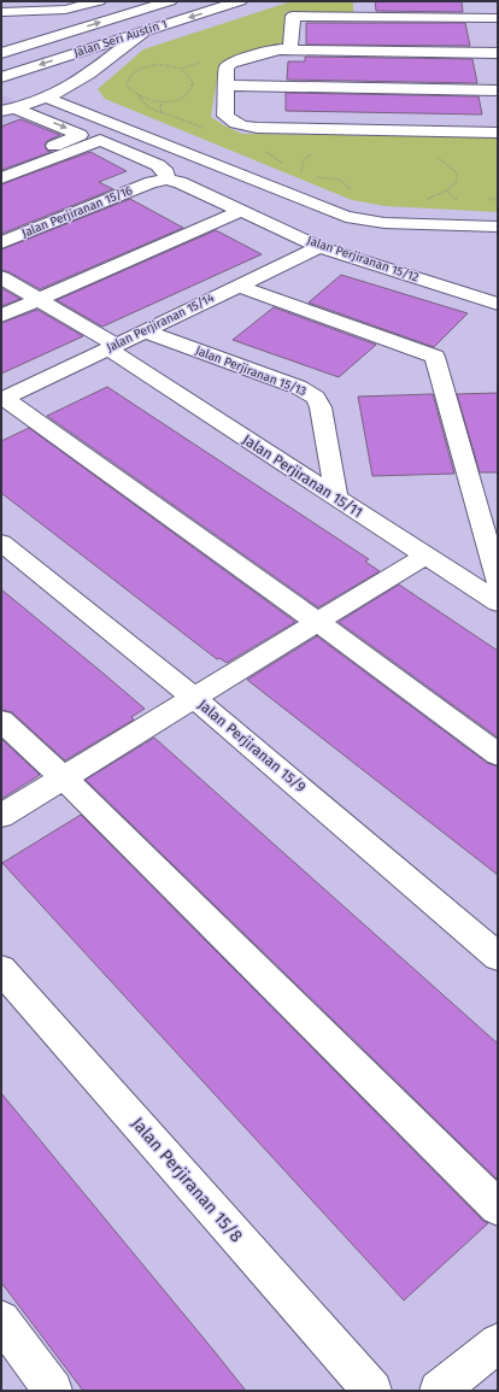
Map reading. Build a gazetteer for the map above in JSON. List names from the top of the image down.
{
  "streets": {
    "street": [
      "Jalan Seri Austin 1",
      "Jalan Perjiranan 15/16",
      "Jalan Perjiranan 15/12",
      "Jalan Perjiranan 15/14",
      "Jalan Perjiranan 15/13",
      "Jalan Perjiranan 15/11",
      "Jalan Perjiranan 15/9",
      "Jalan Perjiranan 15/8"
    ]
  },
  "crossings": [
    ["Jalan Perjiranan 15/16", "Jalan Perjiranan 15/12"],
    ["Jalan Perjiranan 15/12", "Jalan Perjiranan 15/14"],
    ["Jalan Perjiranan 15/14", "Jalan Perjiranan 15/13"],
    ["Jalan Perjiranan 15/14", "Jalan Perjiranan 15/11"],
    ["Jalan Perjiranan 15/13", "Jalan Perjiranan 15/11"]
  ]
}
